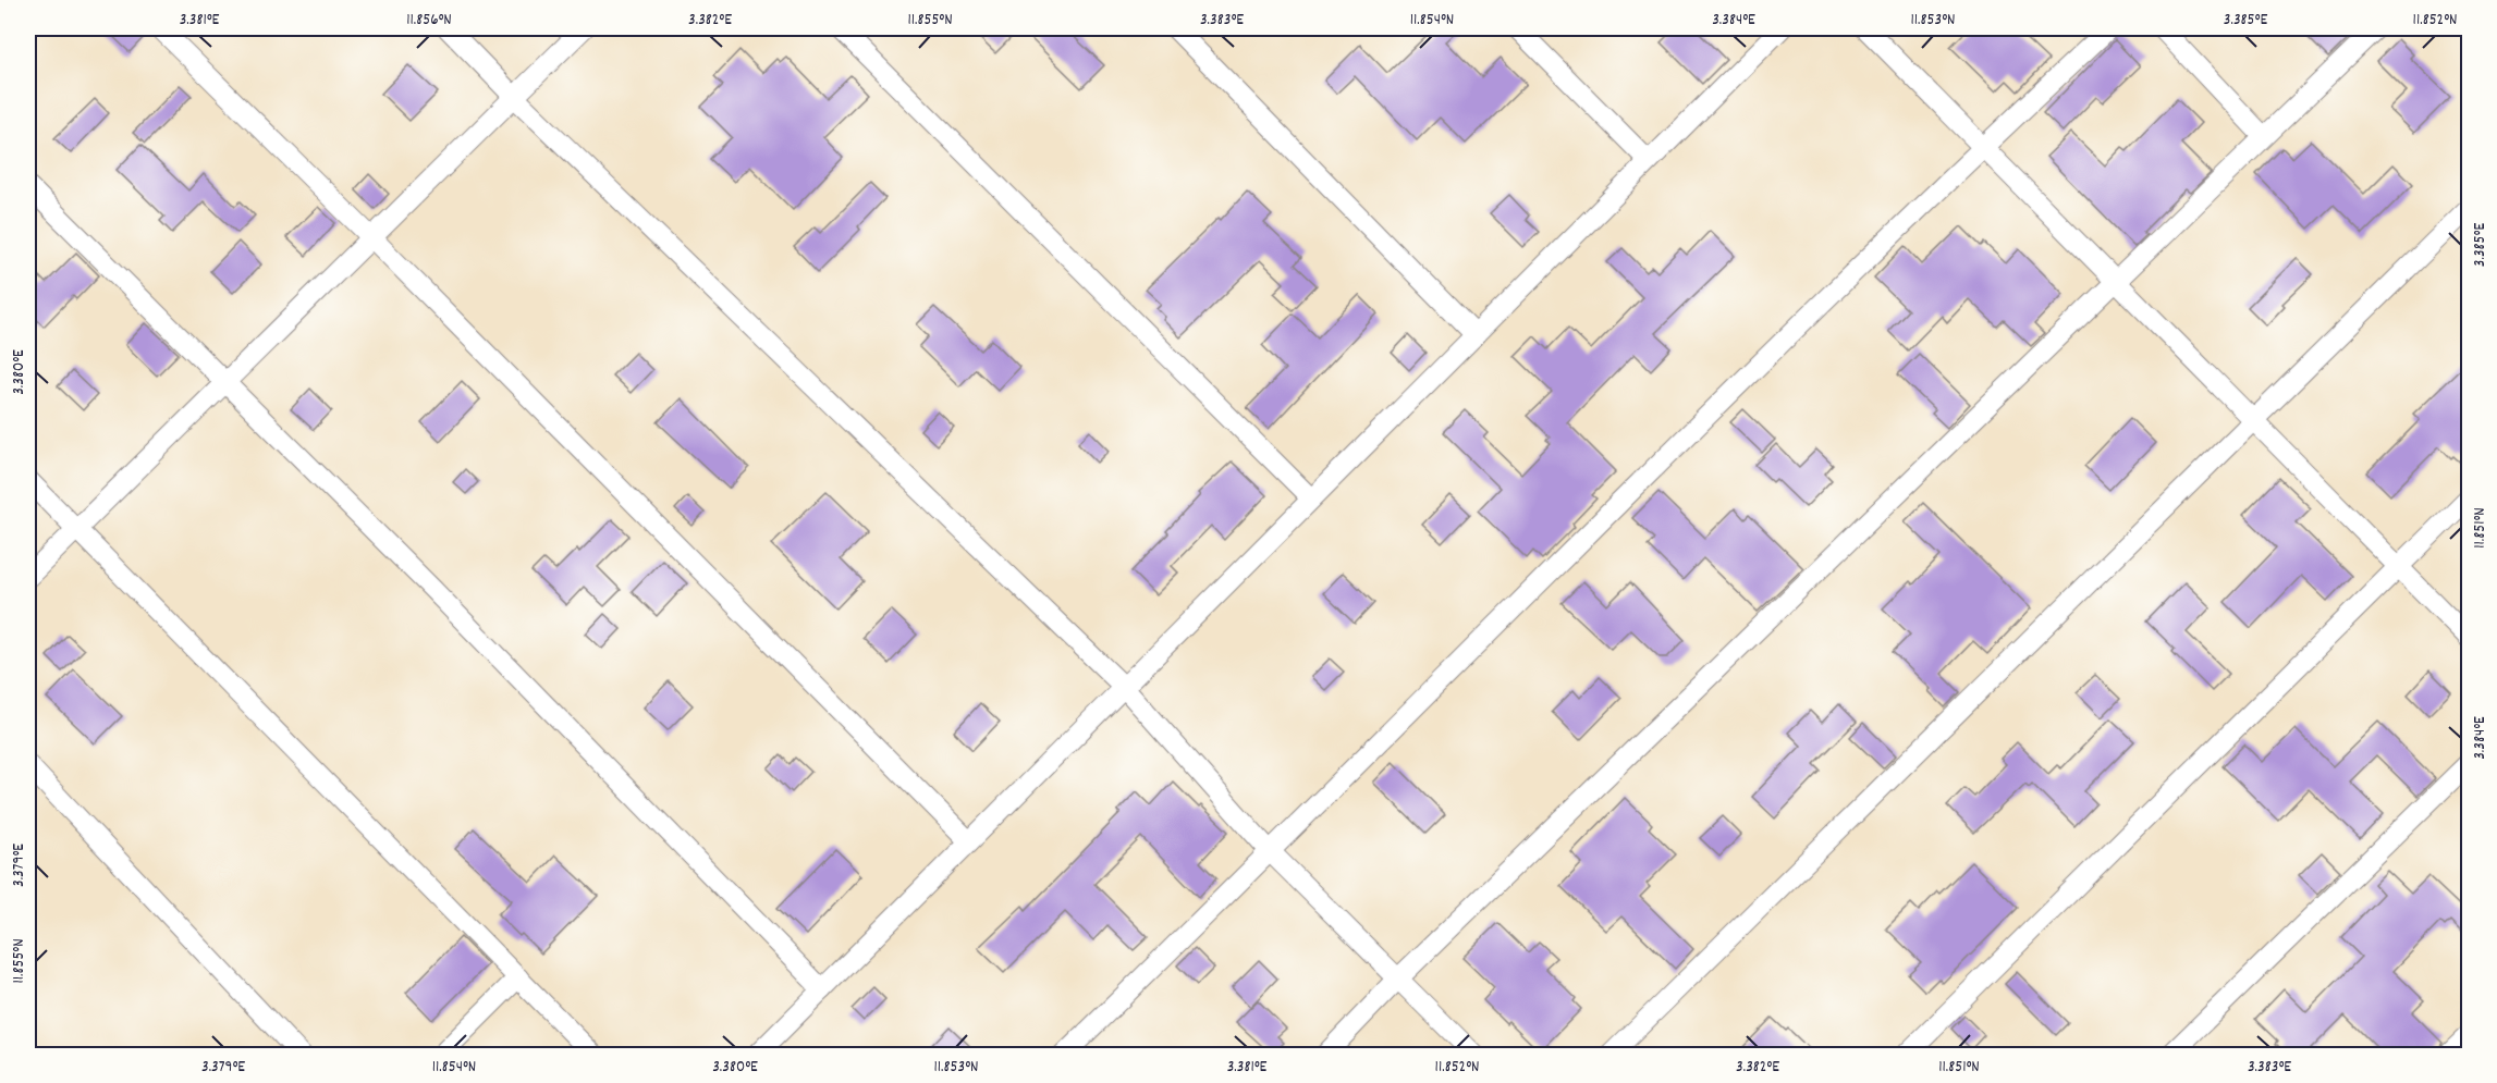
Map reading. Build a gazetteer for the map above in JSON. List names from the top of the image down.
{
  "coordinates": [
    "3.381°E",
    "11.856°N",
    "3.382°E",
    "11.855°N",
    "3.383°E",
    "11.854°N",
    "3.384°E",
    "11.853°N",
    "3.385°E",
    "11.852°N",
    "3.380°E",
    "11.851°N",
    "3.379°E"
  ]
}
